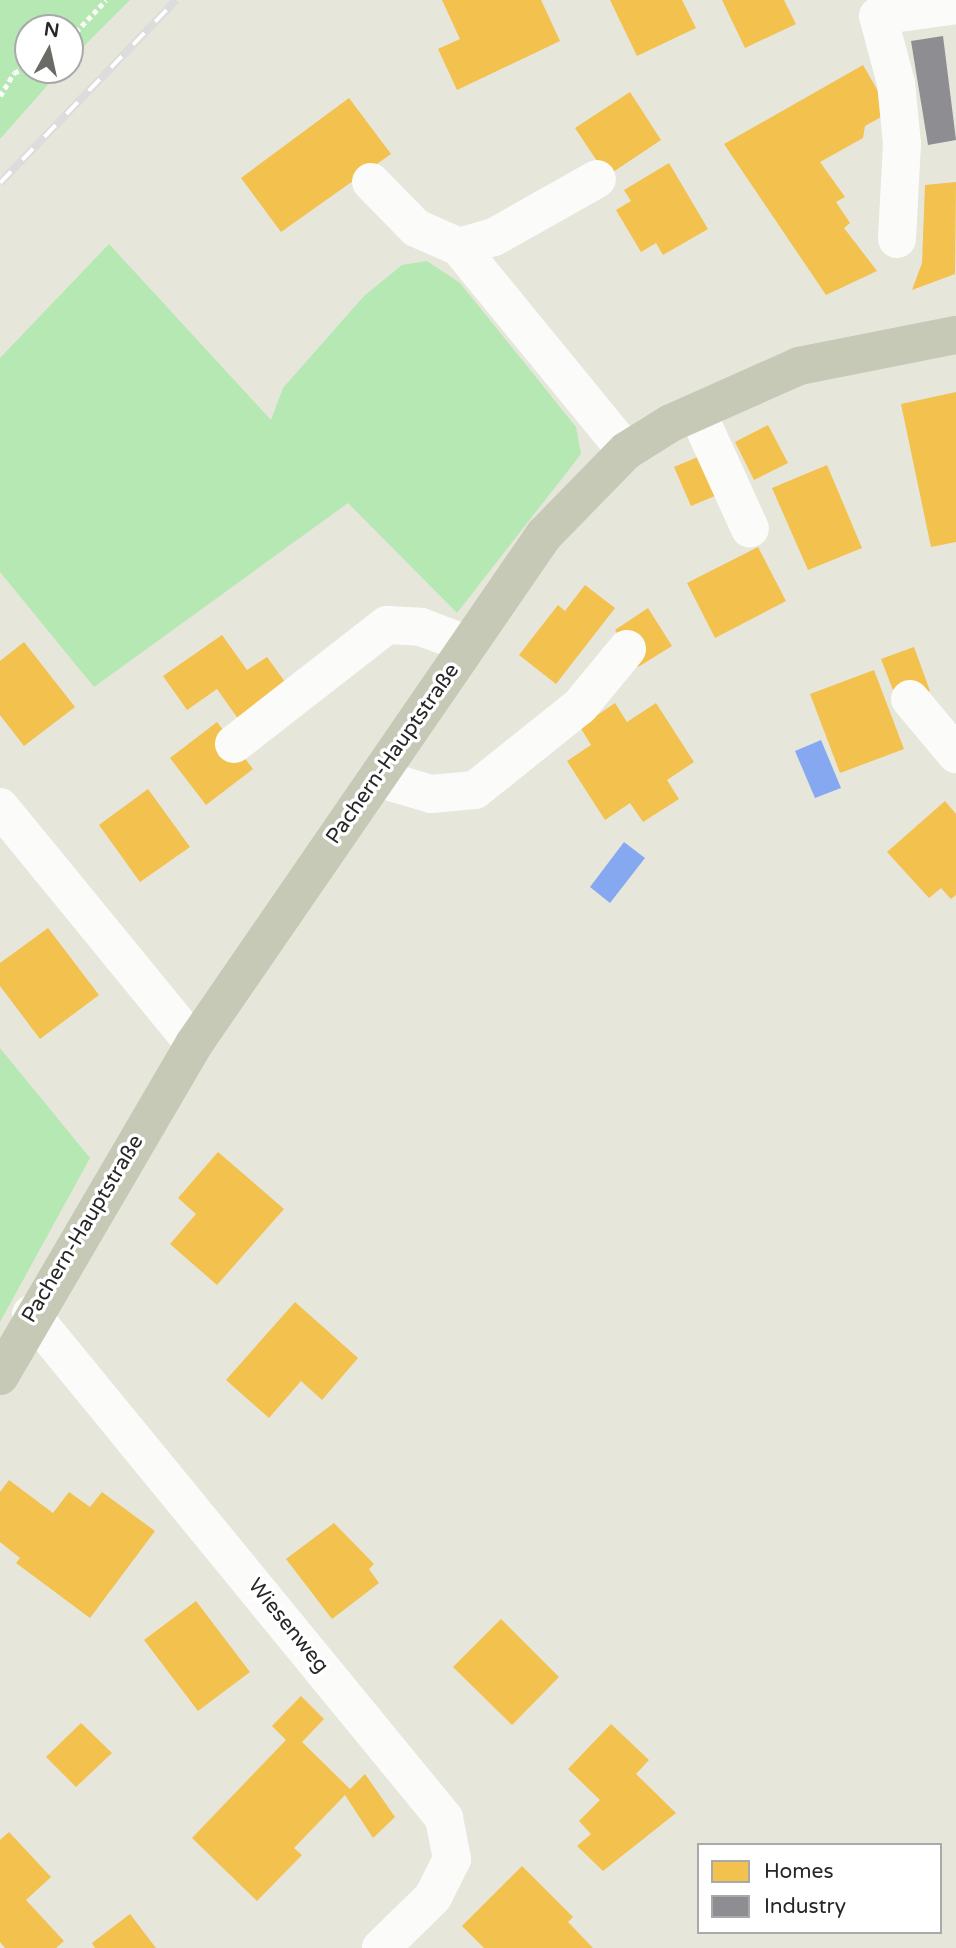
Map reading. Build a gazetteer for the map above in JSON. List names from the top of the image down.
{
  "streets": {
    "main road": ["Pachern-Hauptstraße"],
    "street": ["Wiesenweg"]
  },
  "crossings": [
    ["Pachern-Hauptstraße", "Wiesenweg"]
  ],
  "legend": ["Homes", "Industry"],
  "north": "top"
}
